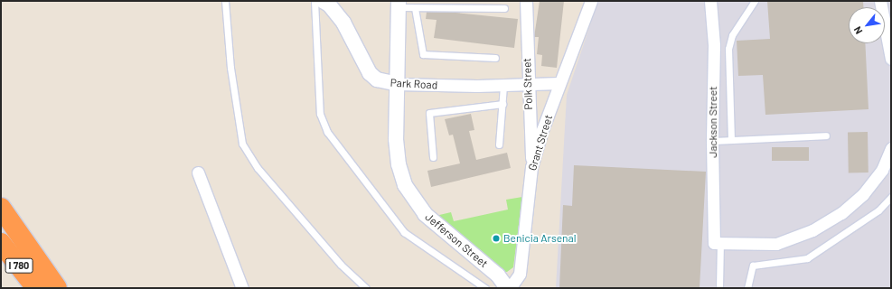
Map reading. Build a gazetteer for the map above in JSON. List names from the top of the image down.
{
  "streets": {
    "highway": ["I 780"],
    "street": [
      "Park Road",
      "Polk Street",
      "Jackson Street",
      "Grant Street",
      "Jefferson Street"
    ]
  },
  "crossings": [
    ["Park Road", "Polk Street"],
    ["Park Road", "Grant Street"],
    ["Park Road", "Jefferson Street"],
    ["Polk Street", "Grant Street"]
  ],
  "places": ["Benicia Arsenal"],
  "north": "bottom left"
}
